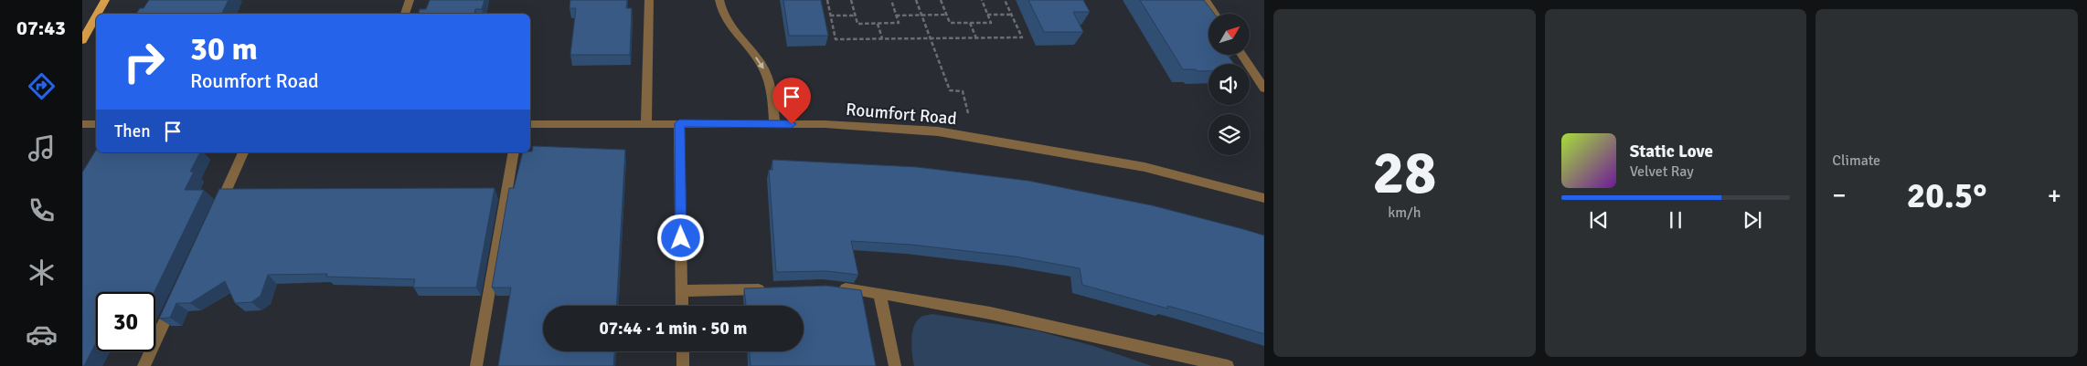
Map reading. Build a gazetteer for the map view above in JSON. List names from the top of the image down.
{
  "streets": {
    "street": ["Roumfort Road"]
  },
  "north": "top right",
  "page": {
    "tabs": "07:43",
    "tile": [
      ["28", "km/h"],
      "Climate"
    ],
    "turn": ["30 m", "Roumfort Road"],
    "then": "Then",
    "song": ["Static Love", "Velvet Ray"],
    "heat": ["−", "20.5°", "+"],
    "limit": "30",
    "trip": "07:44 · 1 min · 50 m"
  }
}
